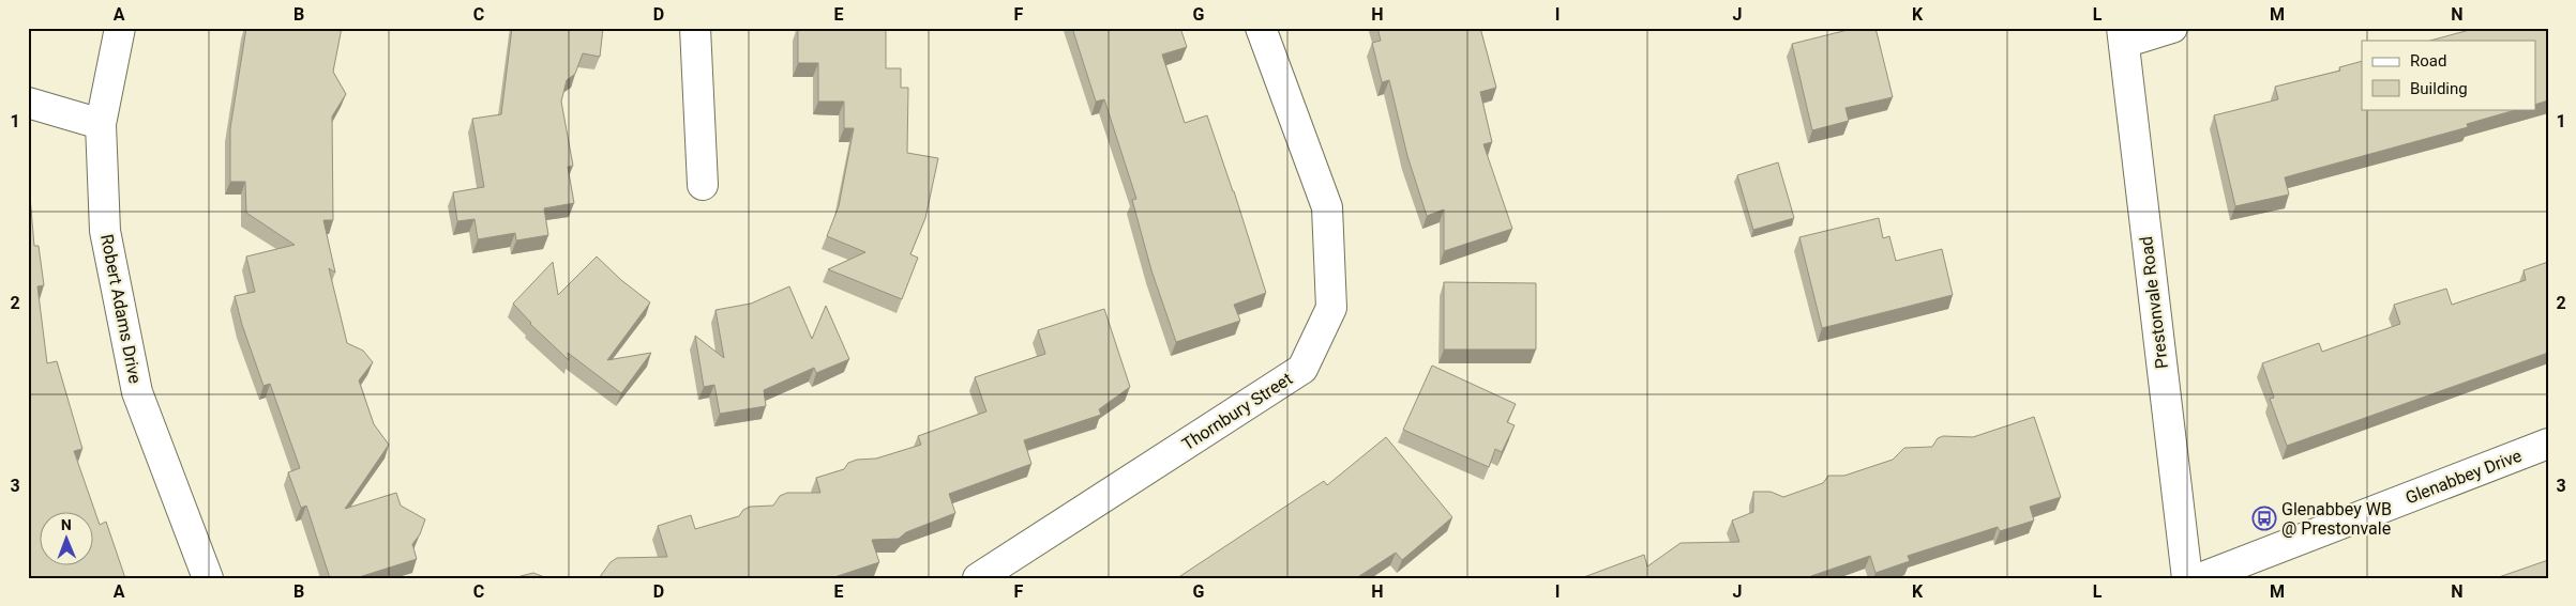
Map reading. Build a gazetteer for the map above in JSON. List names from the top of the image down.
{
  "streets": {
    "street": [
      "Prestonvale Road",
      "Robert Adams Drive",
      "Thornbury Street",
      "Glenabbey Drive"
    ]
  },
  "places": {
    "bus stop": ["Glenabbey WB @ Prestonvale"]
  },
  "legend": ["Road", "Building"],
  "north": "top",
  "grid": {
    "columns": [
      "A",
      "B",
      "C",
      "D",
      "E",
      "F",
      "G",
      "H",
      "I",
      "J",
      "K",
      "L",
      "M",
      "N"
    ],
    "rows": ["1", "2", "3"]
  }
}
